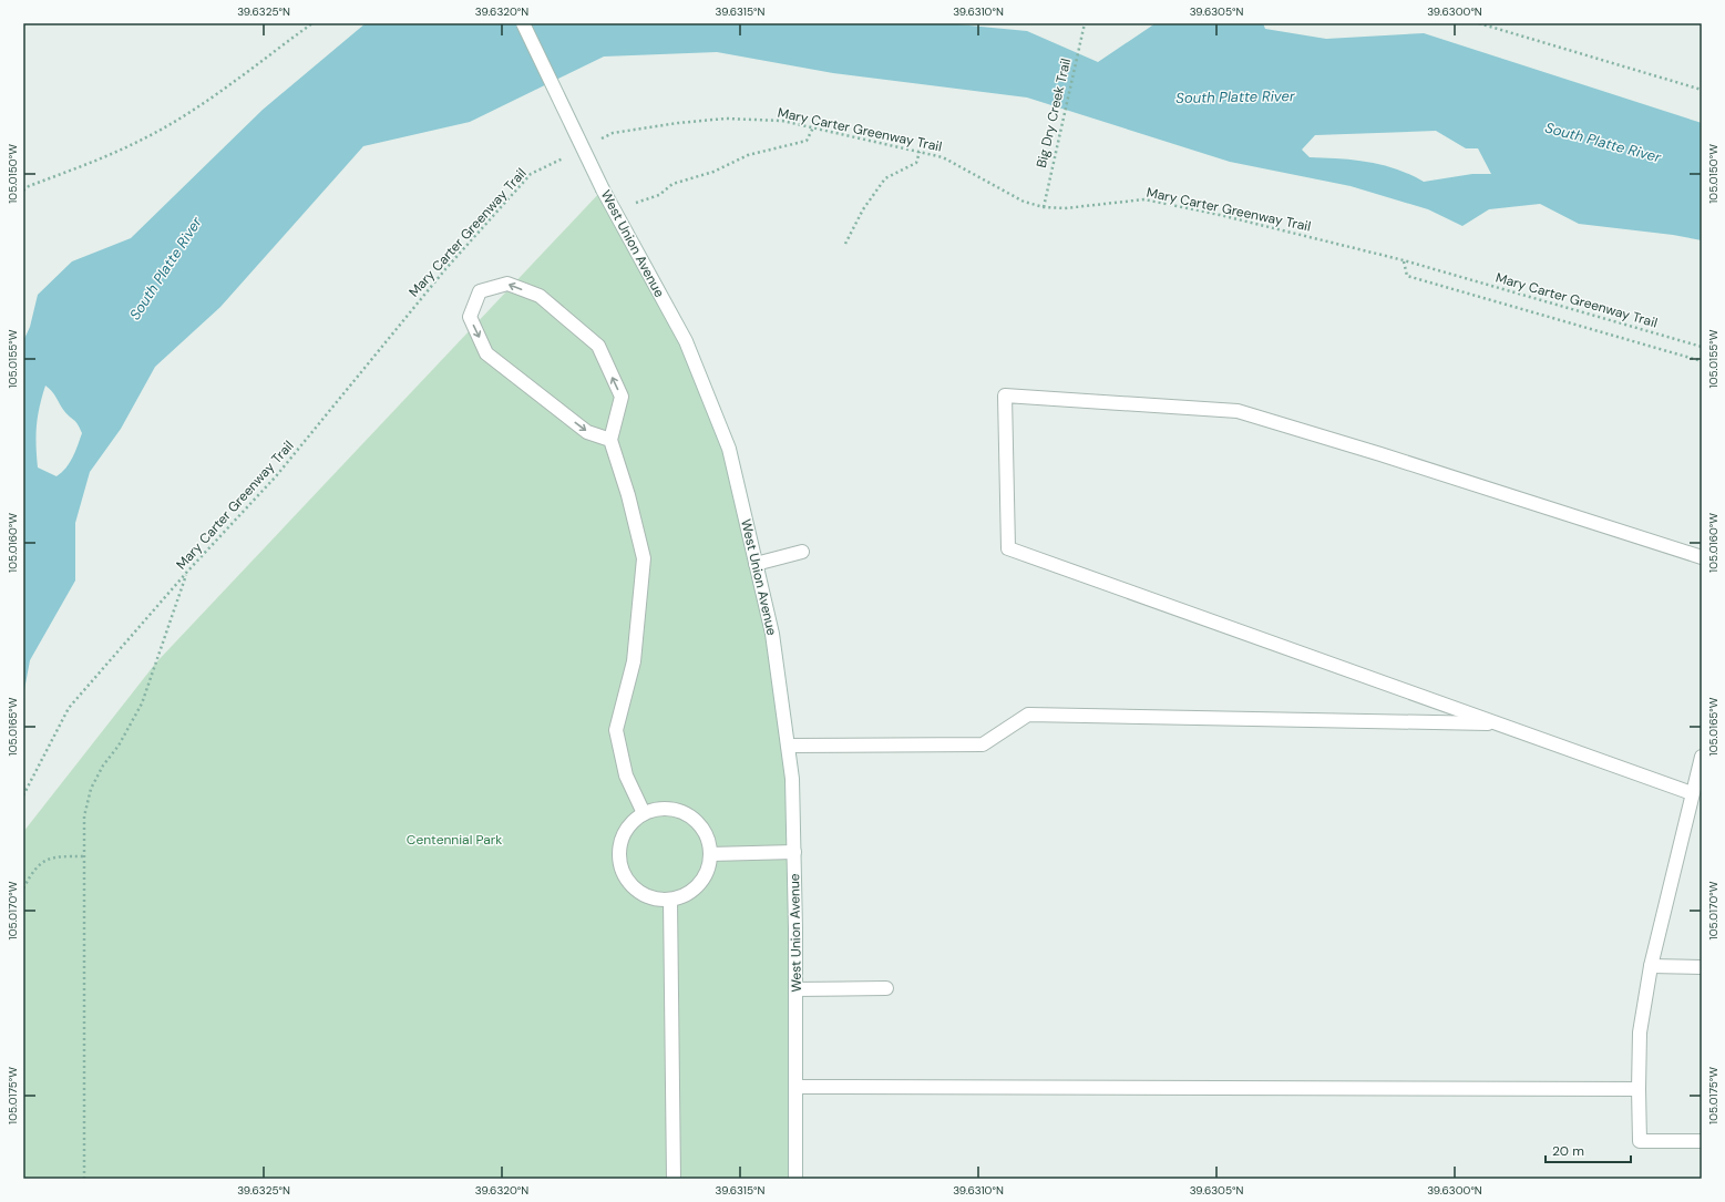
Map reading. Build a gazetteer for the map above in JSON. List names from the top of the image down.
{
  "streets": {
    "street": ["West Union Avenue"],
    "path": ["Big Dry Creek Trail", "Mary Carter Greenway Trail"]
  },
  "crossings": [
    ["Big Dry Creek Trail", "Mary Carter Greenway Trail"]
  ],
  "water": ["South Platte River"],
  "parks": ["Centennial Park"],
  "scale_bar": "20 m",
  "coordinates": [
    "39.6325°N",
    "39.6320°N",
    "39.6315°N",
    "39.6310°N",
    "39.6305°N",
    "39.6300°N",
    "105.0150°W",
    "105.0155°W",
    "105.0160°W",
    "105.0165°W",
    "105.0170°W",
    "105.0175°W"
  ]
}
